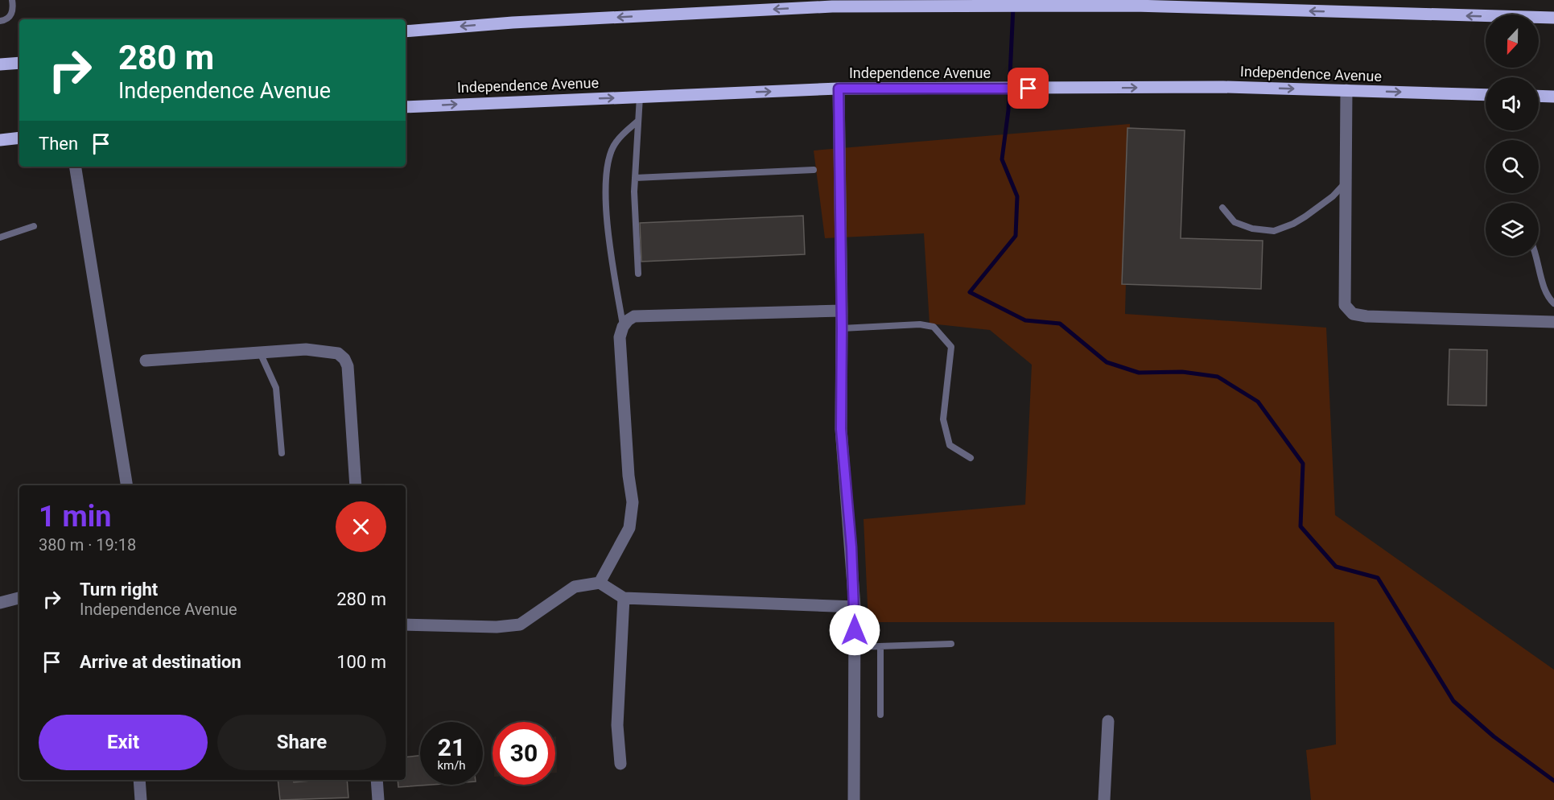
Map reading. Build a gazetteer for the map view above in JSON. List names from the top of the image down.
{
  "streets": {
    "main road": ["Independence Avenue"]
  },
  "north": "bottom",
  "page": {
    "turn": ["280 m", "Independence Avenue"],
    "then": "Then",
    "heading": ["1 min", "380 m · 19:18"],
    "list": [
      {
        "name": "Turn right",
        "note": "Independence Avenue",
        "value": "280 m"
      },
      {
        "name": "Arrive at destination",
        "value": "100 m"
      }
    ],
    "buttons": ["Exit", "Share"],
    "speed": "21 km/h",
    "limit": "30"
  }
}
